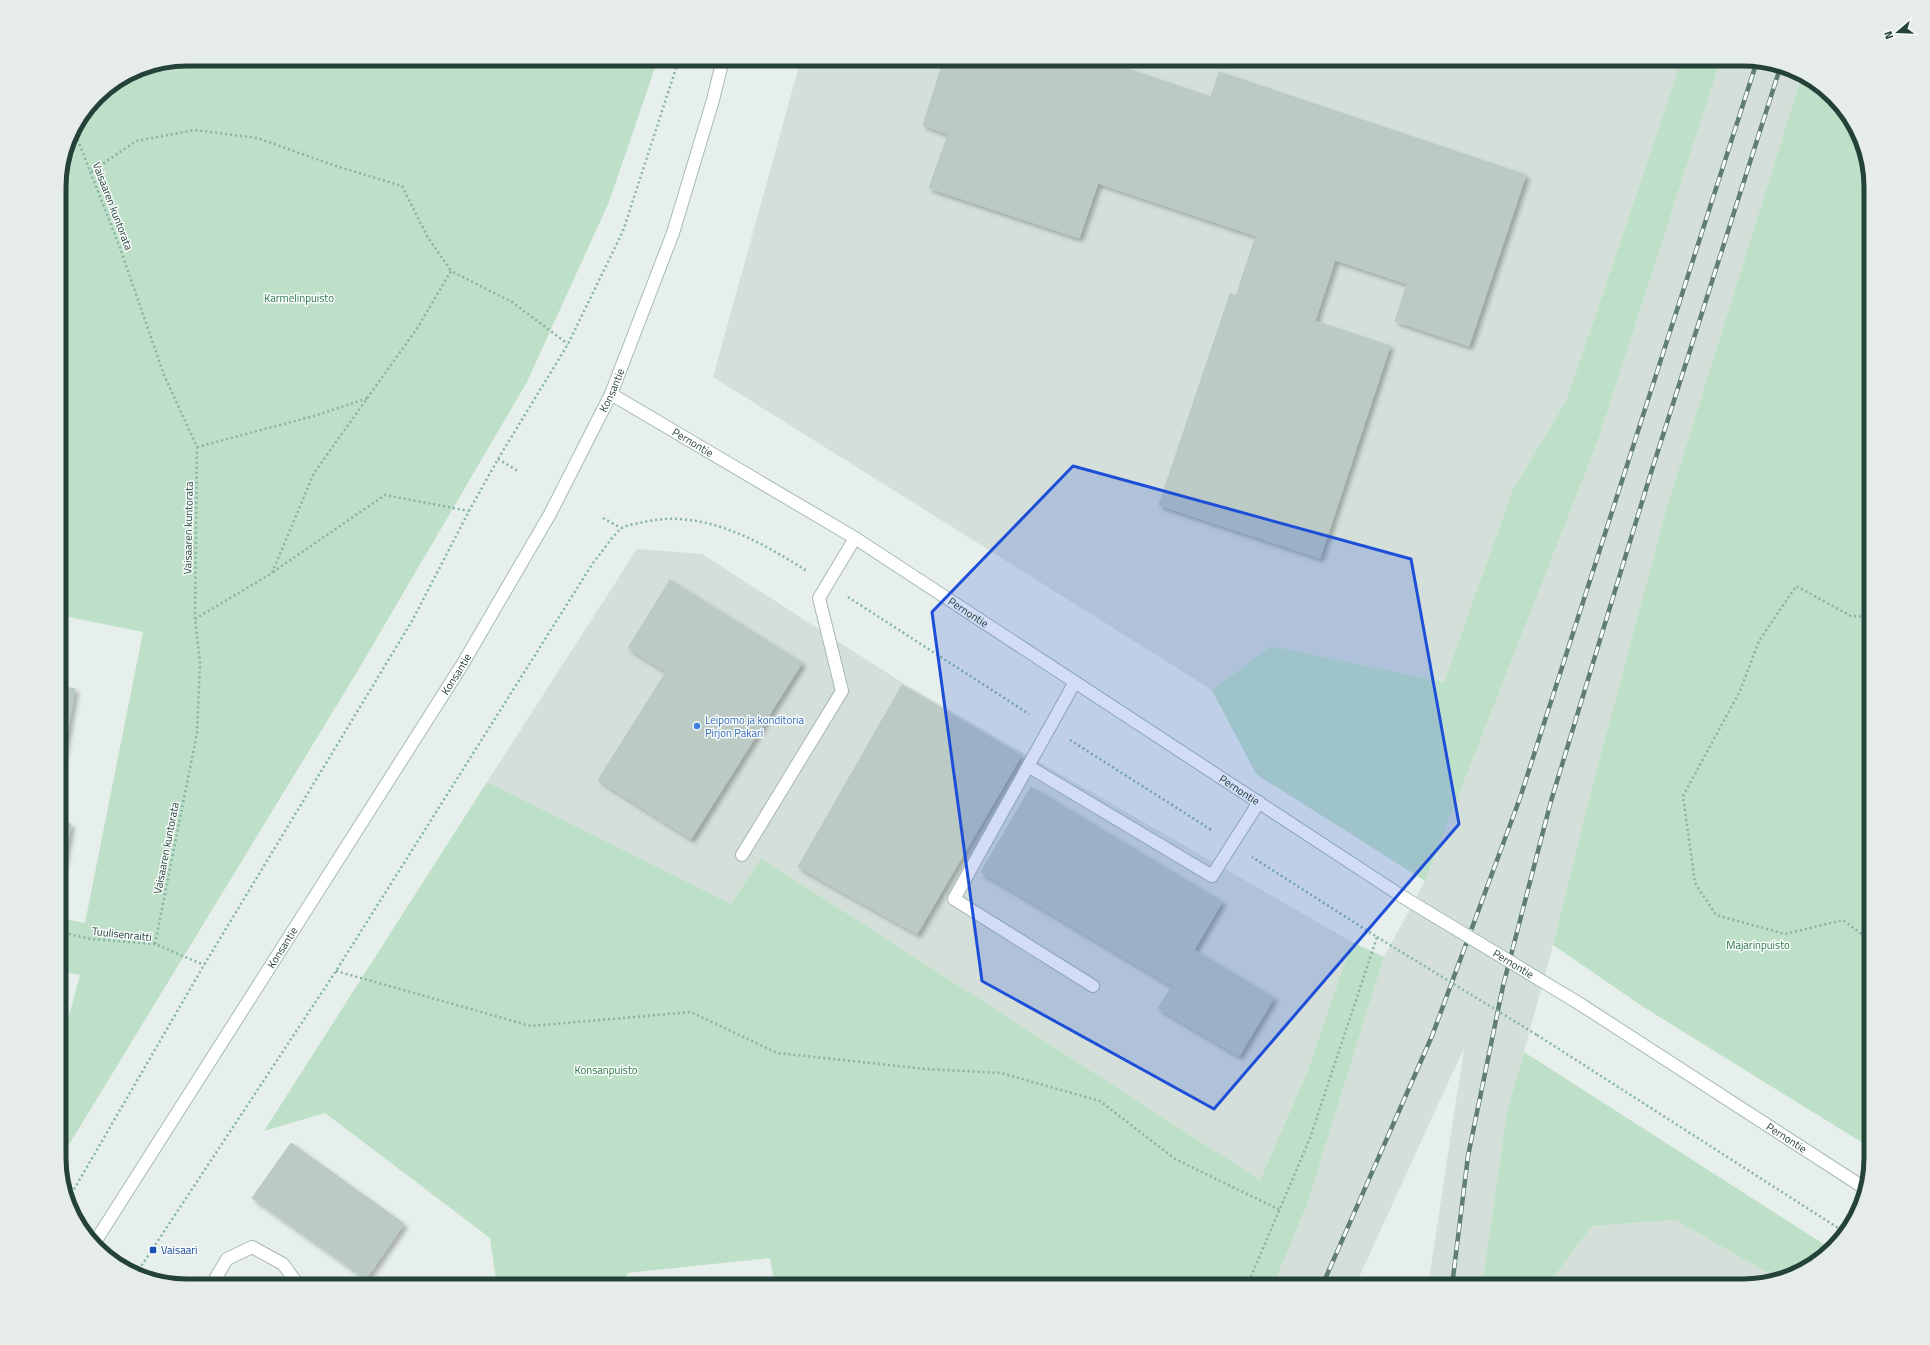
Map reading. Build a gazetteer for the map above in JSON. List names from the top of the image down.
{
  "streets": {
    "street": ["Konsantie", "Pernontie"],
    "path": ["Vaisaaren kuntorata", "Tuulisenraitti"]
  },
  "crossings": [
    ["Vaisaaren kuntorata", "Tuulisenraitti"],
    ["Konsantie", "Pernontie"]
  ],
  "parks": ["Karmelinpuisto", "Majarinpuisto", "Konsanpuisto"],
  "places": {
    "other": ["Leipomo ja konditoria Pirjon Pakari"],
    "transit": ["Vaisaari"]
  },
  "north": "left"
}
